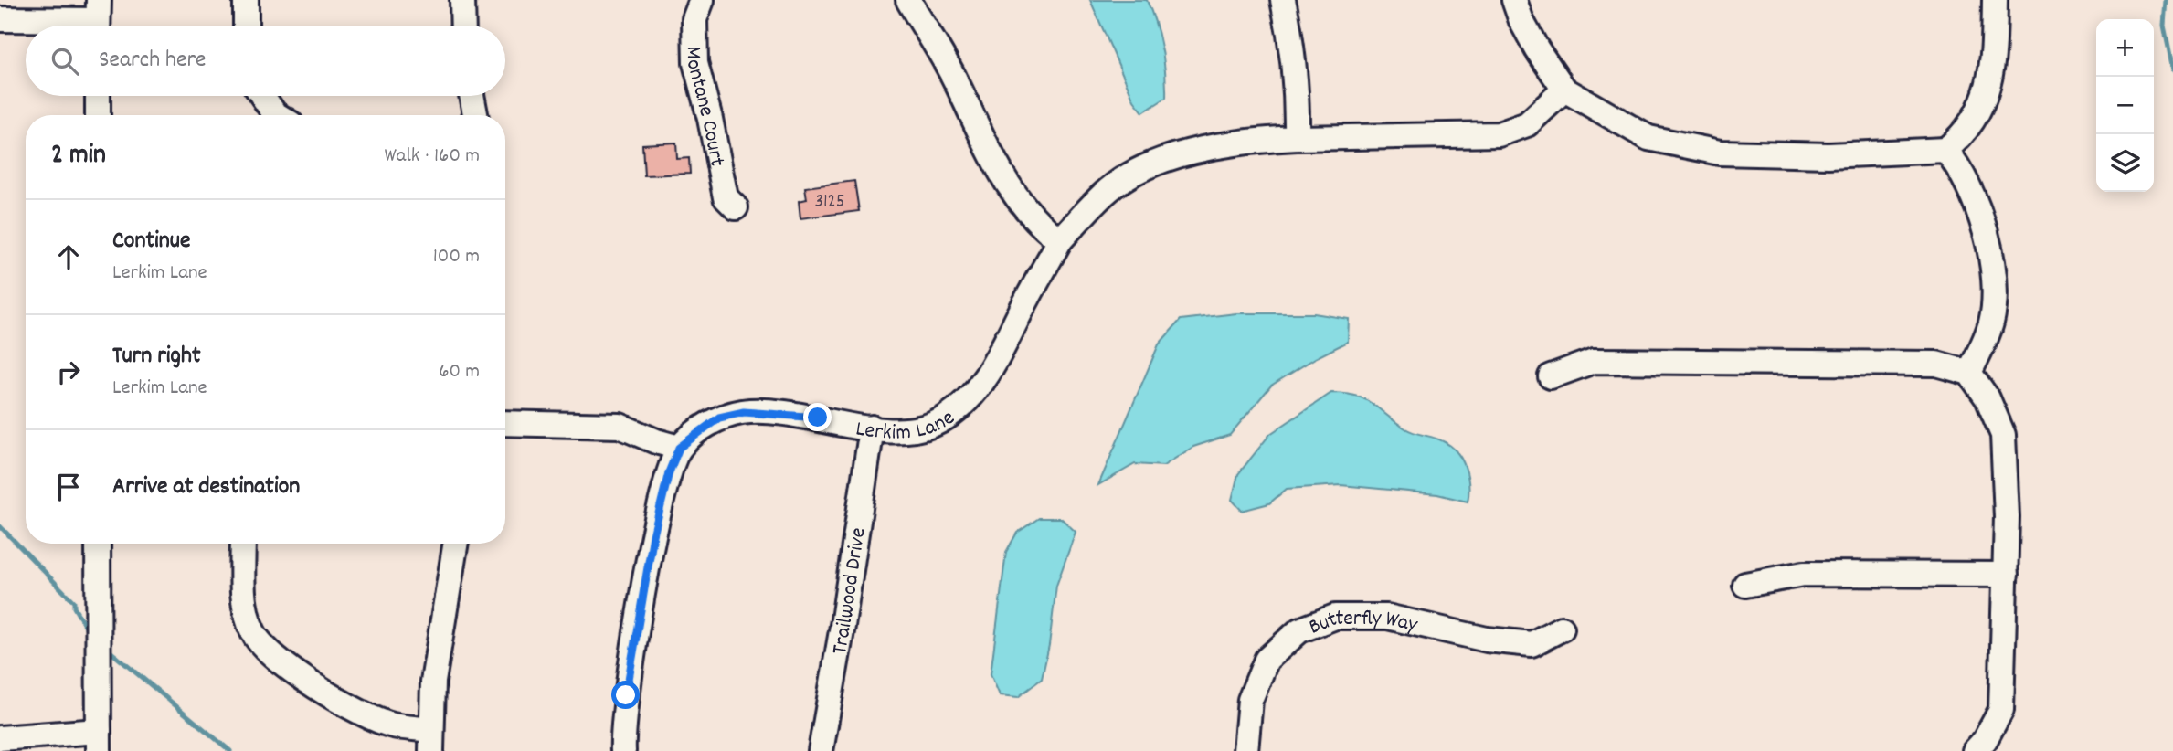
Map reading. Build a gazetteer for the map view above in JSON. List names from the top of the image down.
{
  "streets": {
    "street": [
      "Montane Court",
      "Lerkim Lane",
      "Trailwood Drive",
      "Butterfly Way"
    ]
  },
  "crossings": [
    ["Lerkim Lane", "Trailwood Drive"]
  ],
  "house_numbers": ["3125"],
  "page": {
    "map_buttons": ["+", "−"],
    "search": "Search here",
    "heading": ["2 min", "Walk · 160 m"],
    "list": [
      ["Continue", "Lerkim Lane", "100 m"],
      ["Turn right", "Lerkim Lane", "60 m"],
      "Arrive at destination"
    ]
  }
}
